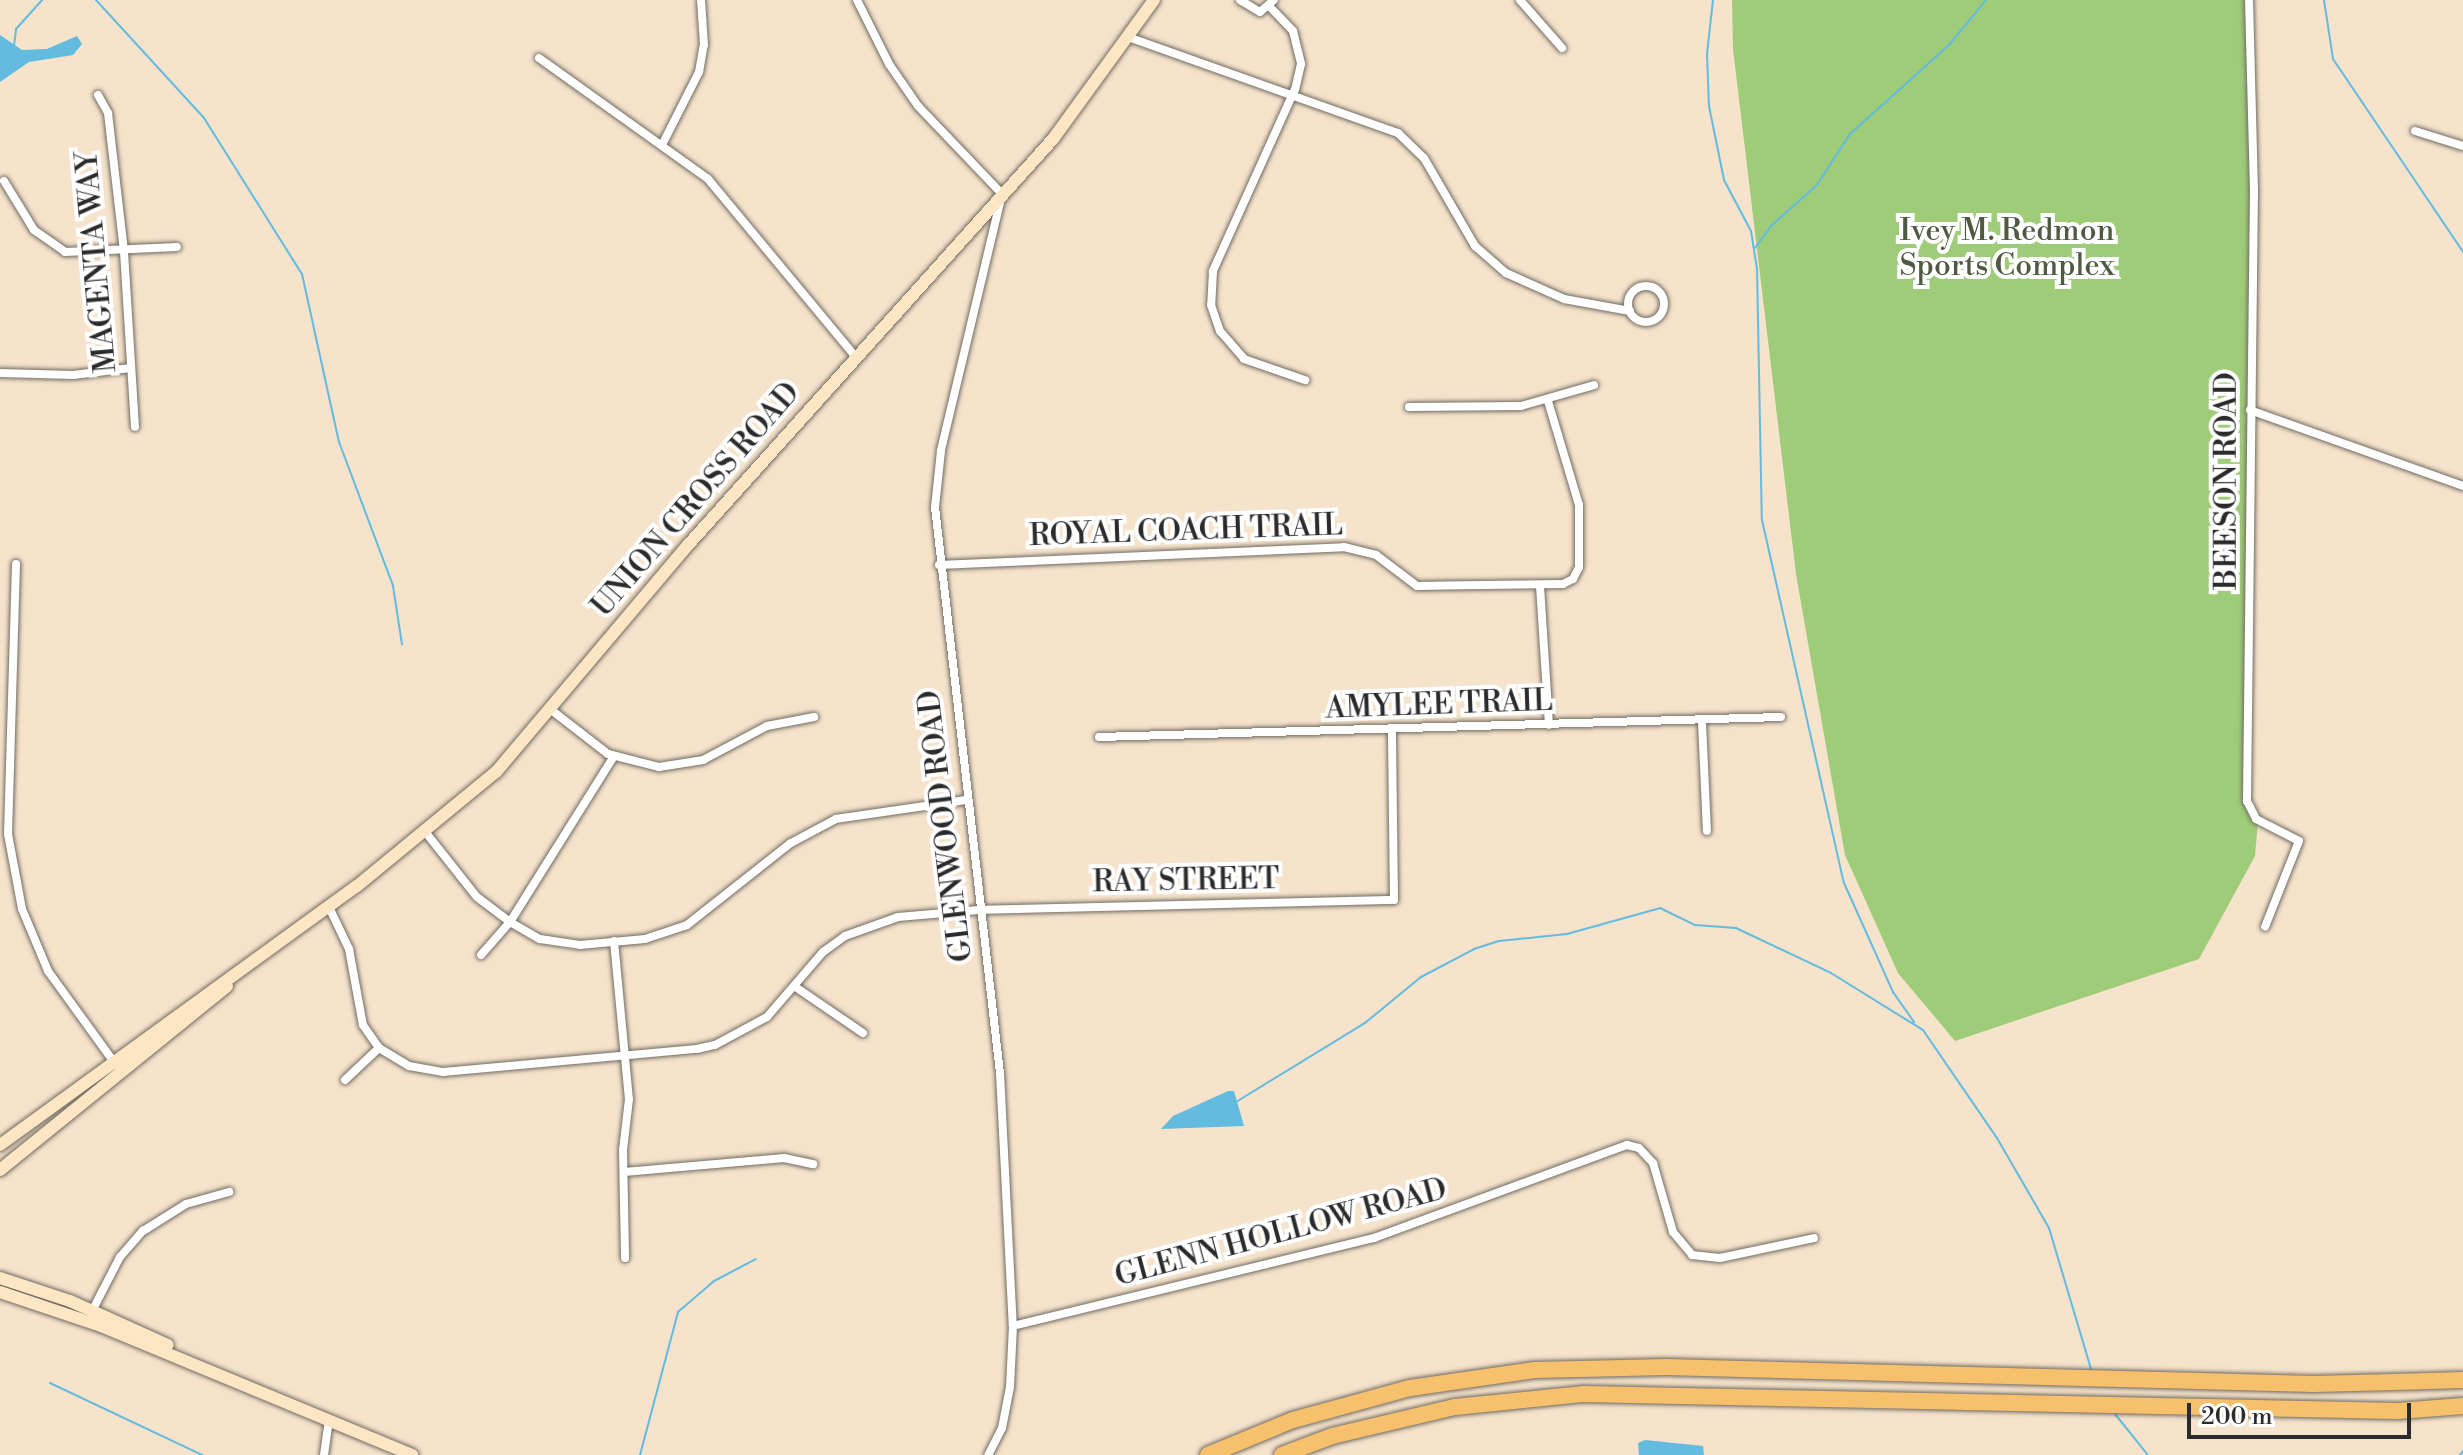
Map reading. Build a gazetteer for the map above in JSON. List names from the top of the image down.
{
  "streets": {
    "main road": ["UNION CROSS ROAD"],
    "street": [
      "MAGENTA WAY",
      "BEESON ROAD",
      "ROYAL COACH TRAIL",
      "AMYLEE TRAIL",
      "GLENWOOD ROAD",
      "RAY STREET",
      "GLENN HOLLOW ROAD"
    ]
  },
  "crossings": [
    ["UNION CROSS ROAD", "GLENWOOD ROAD"],
    ["ROYAL COACH TRAIL", "GLENWOOD ROAD"],
    ["AMYLEE TRAIL", "RAY STREET"],
    ["GLENWOOD ROAD", "RAY STREET"],
    ["GLENWOOD ROAD", "GLENN HOLLOW ROAD"]
  ],
  "parks": ["Ivey M. Redmon Sports Complex"],
  "scale_bar": "200 m"
}
